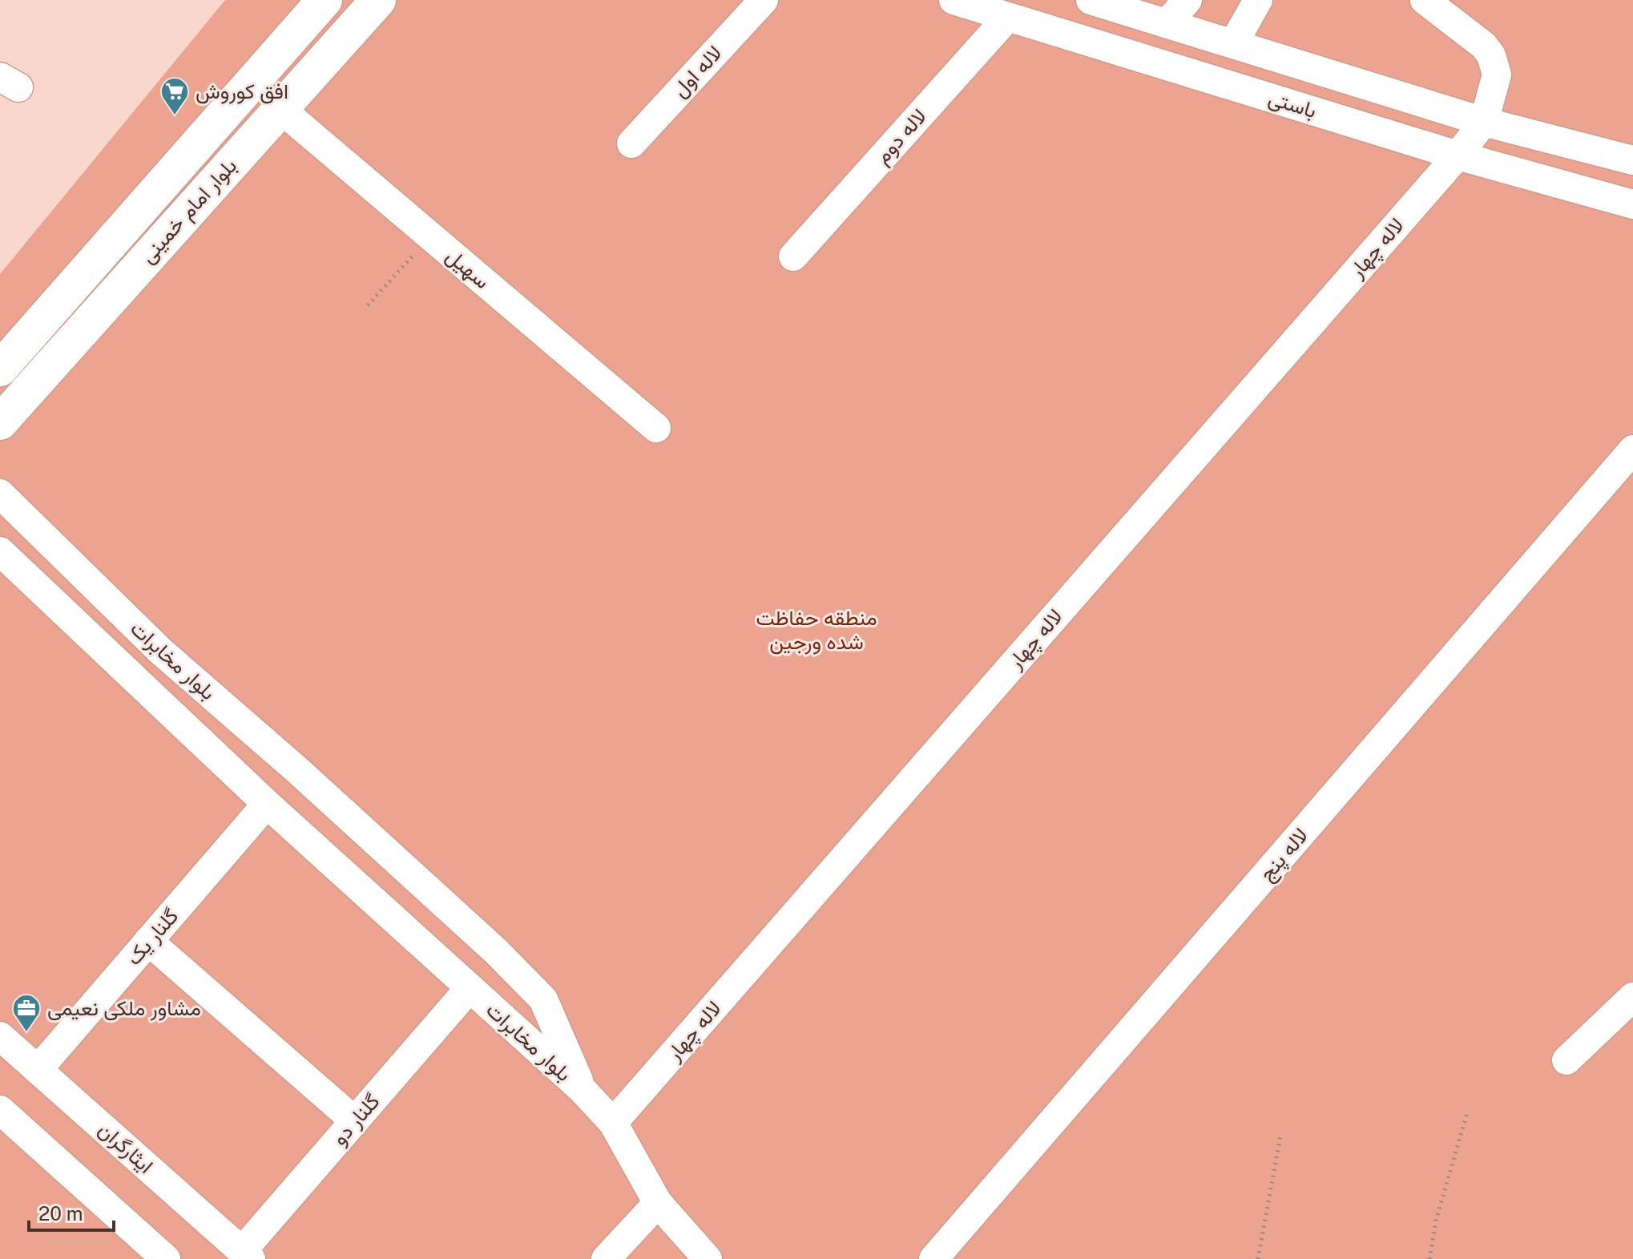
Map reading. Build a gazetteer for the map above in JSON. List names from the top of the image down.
{
  "streets": {
    "main road": ["بلوار امام خمینی"],
    "street": [
      "لاله اول",
      "باستی",
      "لاله دوم",
      "لاله چهار",
      "سهیل",
      "بلوار مخابرات",
      "لاله پنج",
      "گلنار یک",
      "گلنار دو",
      "ایثارگران"
    ]
  },
  "crossings": [
    ["باستی", "لاله دوم"],
    ["باستی", "لاله چهار"],
    ["بلوار امام خمینی", "سهیل"],
    ["بلوار مخابرات", "گلنار یک"],
    ["بلوار مخابرات", "گلنار دو"],
    ["گلنار یک", "ایثارگران"],
    ["گلنار دو", "ایثارگران"]
  ],
  "parks": ["منطقه حفاظت شده ورجین"],
  "places": {
    "supermarket": ["افق کوروش"],
    "office": ["مشاور ملکی نعیمی"]
  },
  "scale_bar": "20 m"
}
